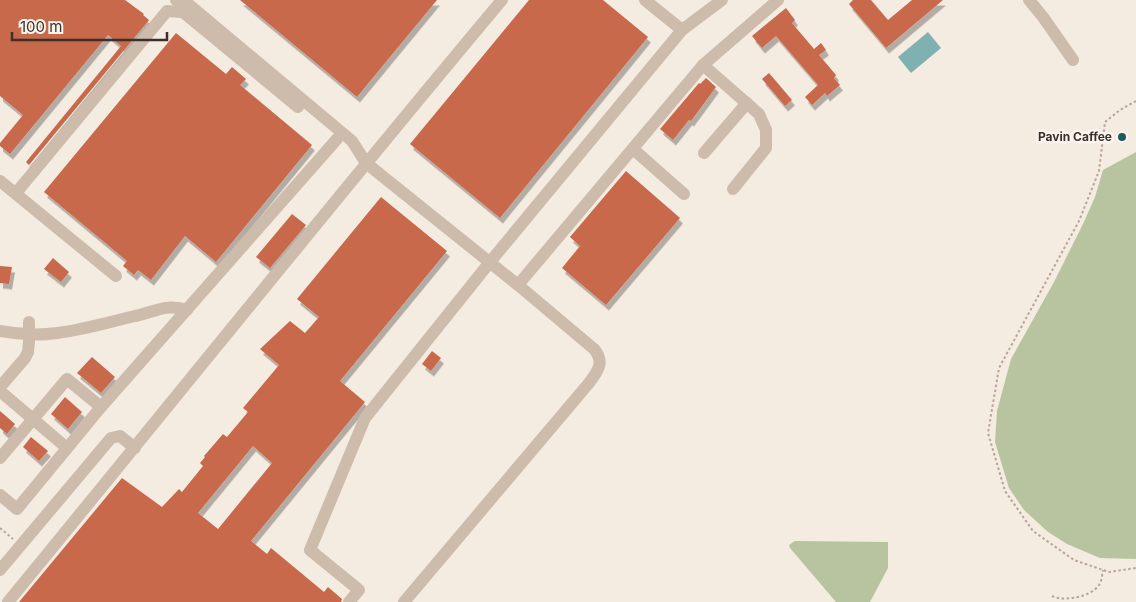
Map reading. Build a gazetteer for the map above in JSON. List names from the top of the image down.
{
  "places": ["Pavin Caffee"],
  "scale_bar": "100 m"
}
